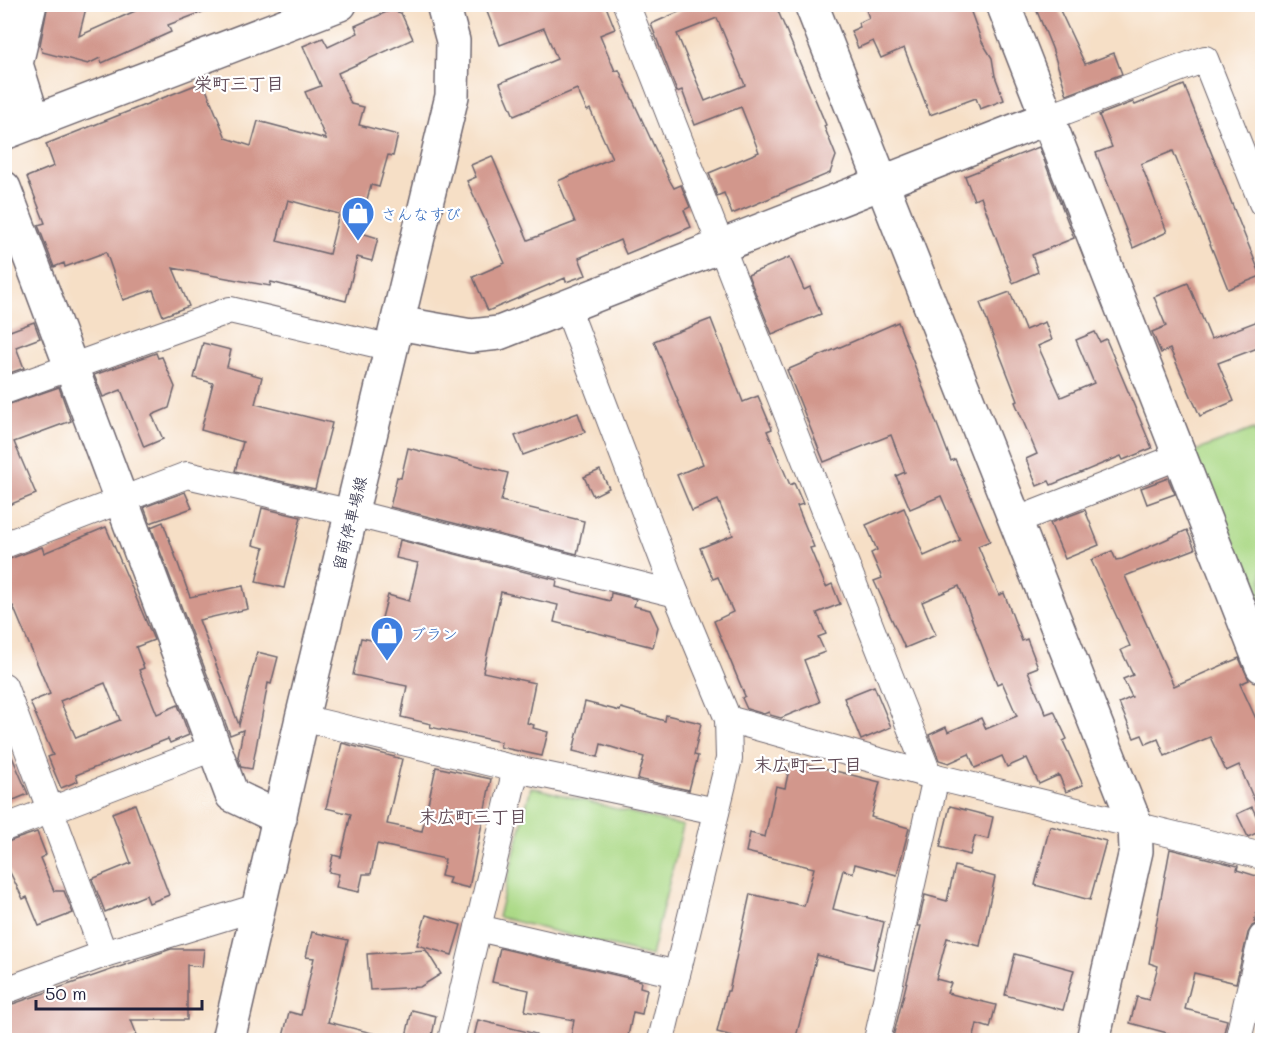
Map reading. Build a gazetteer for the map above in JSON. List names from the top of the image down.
{
  "streets": {
    "street": ["留萌停車場線"]
  },
  "districts": ["栄町三丁目", "末広町二丁目", "末広町三丁目"],
  "places": {
    "shop": ["さんなすび", "ブラン"]
  },
  "scale_bar": "50 m"
}
